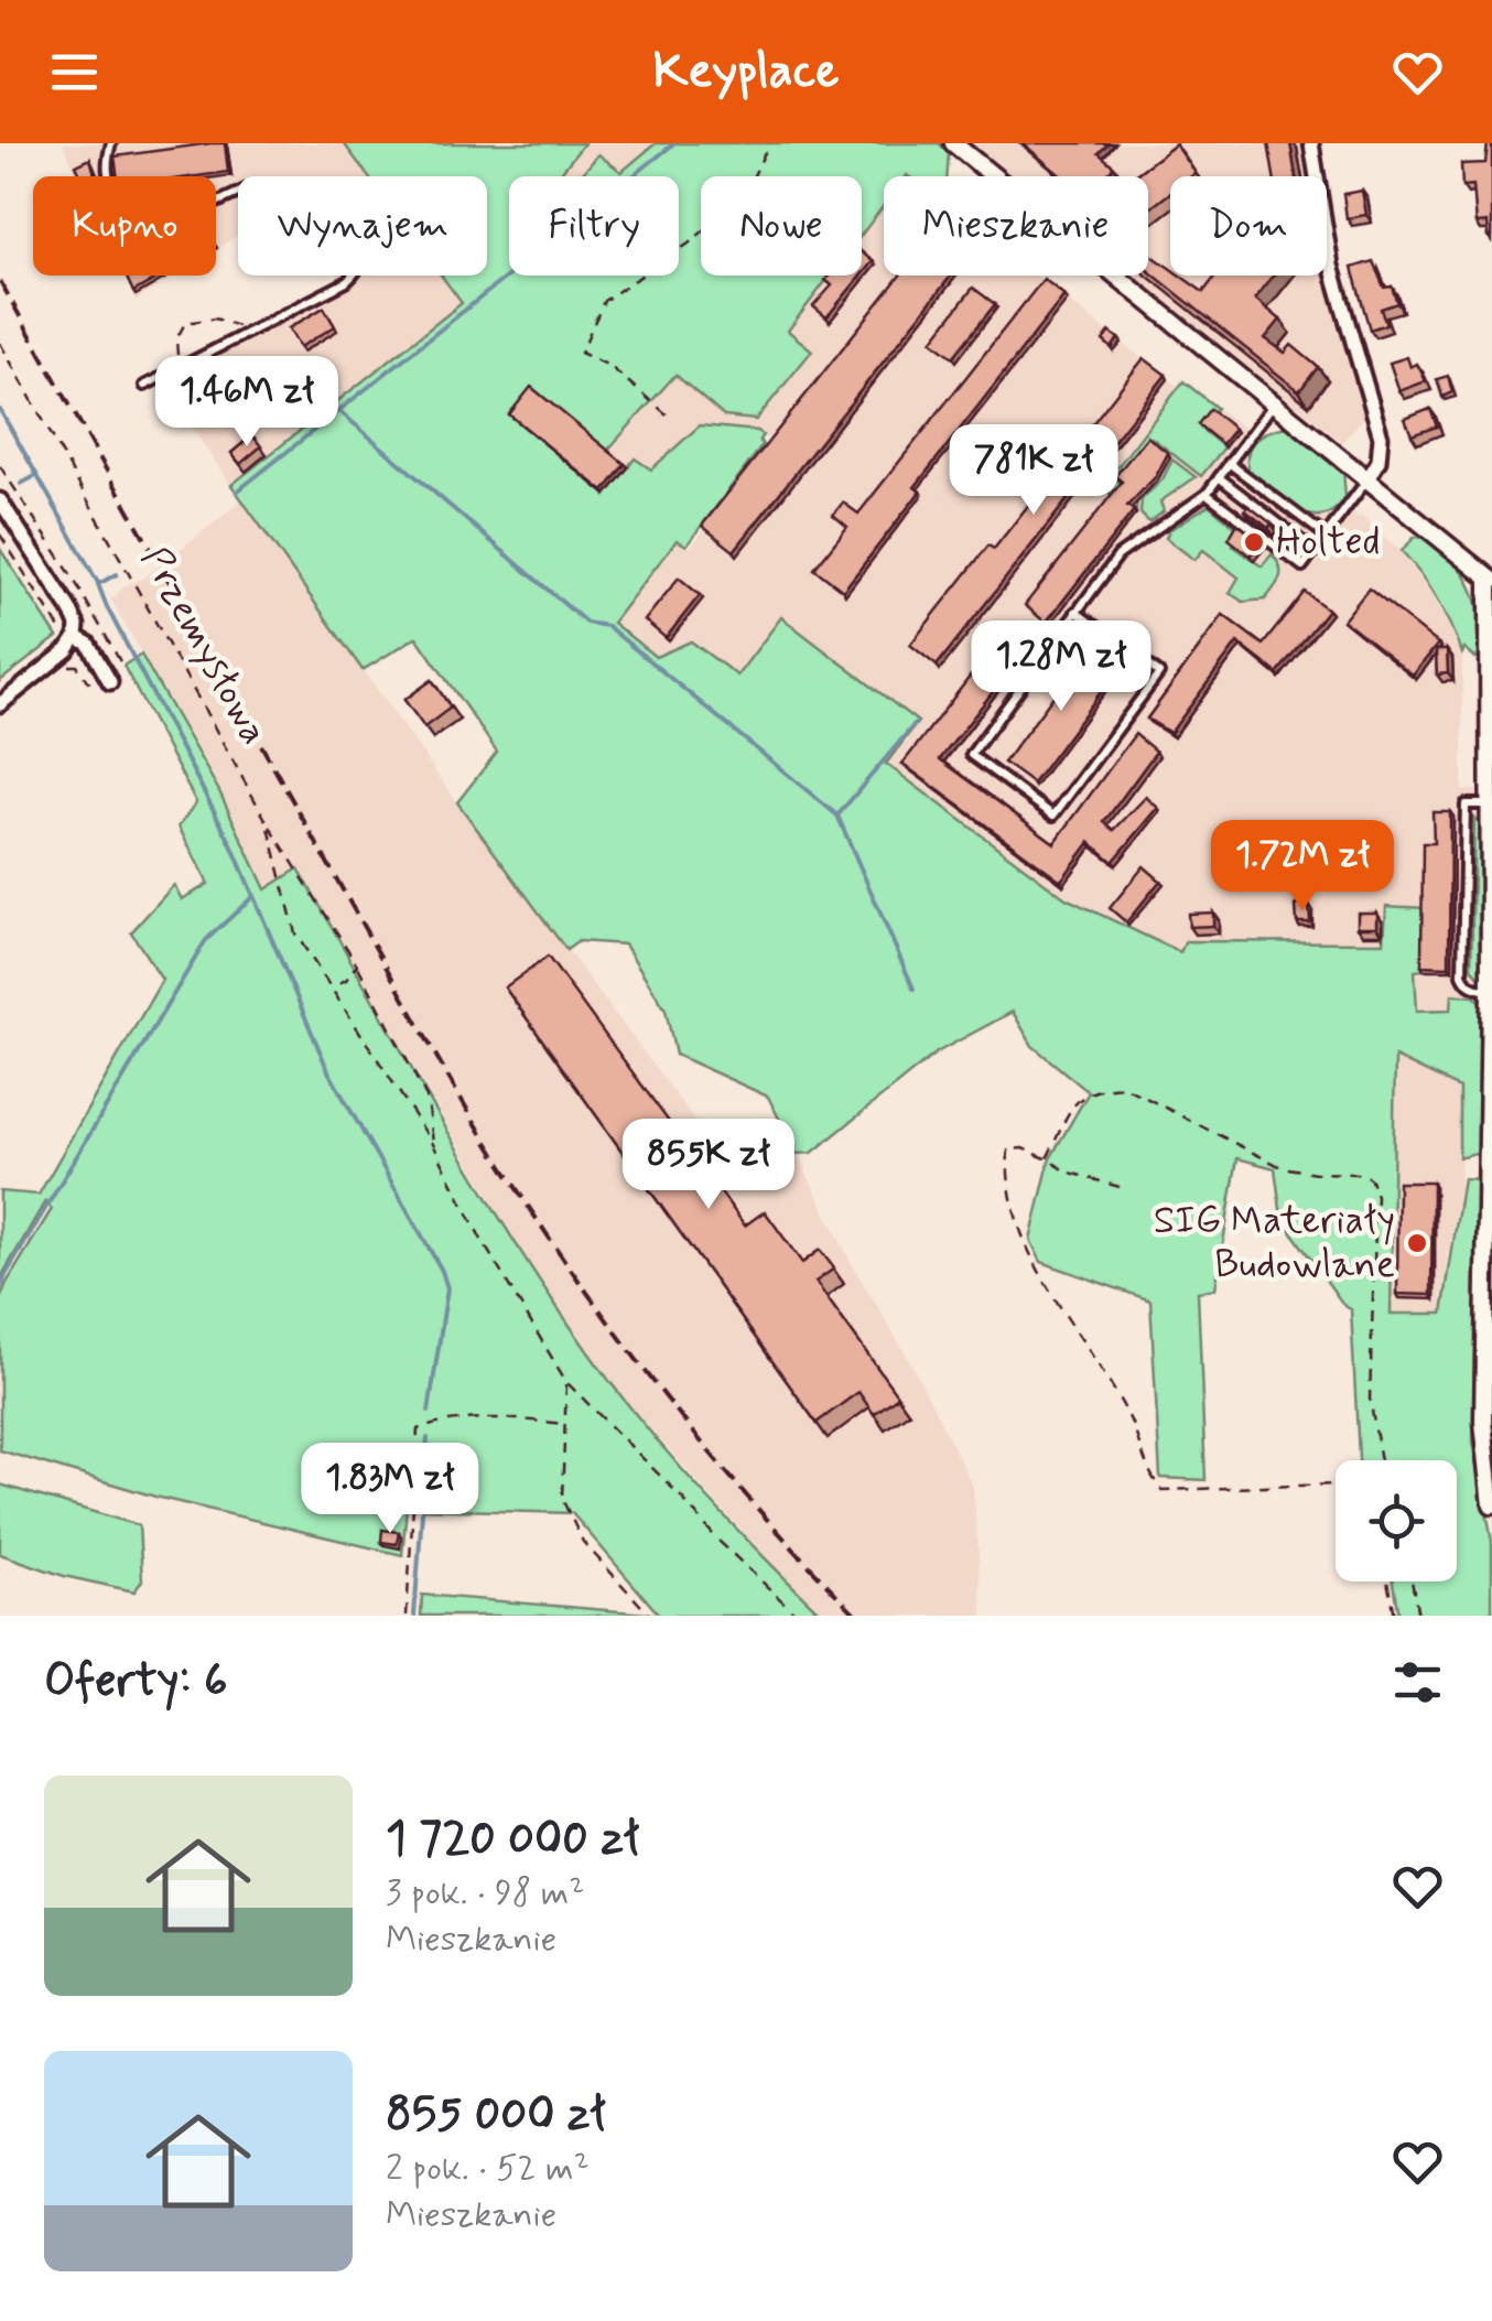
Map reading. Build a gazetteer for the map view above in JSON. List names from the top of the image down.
{
  "streets": {
    "path": ["Przemysłowa"]
  },
  "places": ["Holted", "SIG Materiały Budowlane"],
  "page": {
    "header": "Keyplace",
    "chip": [
      "Kupno",
      "Wynajem",
      "Filtry",
      "Nowe",
      "Mieszkanie",
      "Dom"
    ],
    "price": [
      "1.46M zł",
      "781K zł",
      "1.28M zł",
      "1.72M zł",
      "855K zł",
      "1.83M zł"
    ],
    "heading": "Oferty: 6",
    "list": [
      {
        "name": "1 720 000 zł",
        "note": "3 pok. · 98 m² · Mieszkanie"
      },
      {
        "name": "855 000 zł",
        "note": "2 pok. · 52 m² · Mieszkanie"
      }
    ]
  }
}
